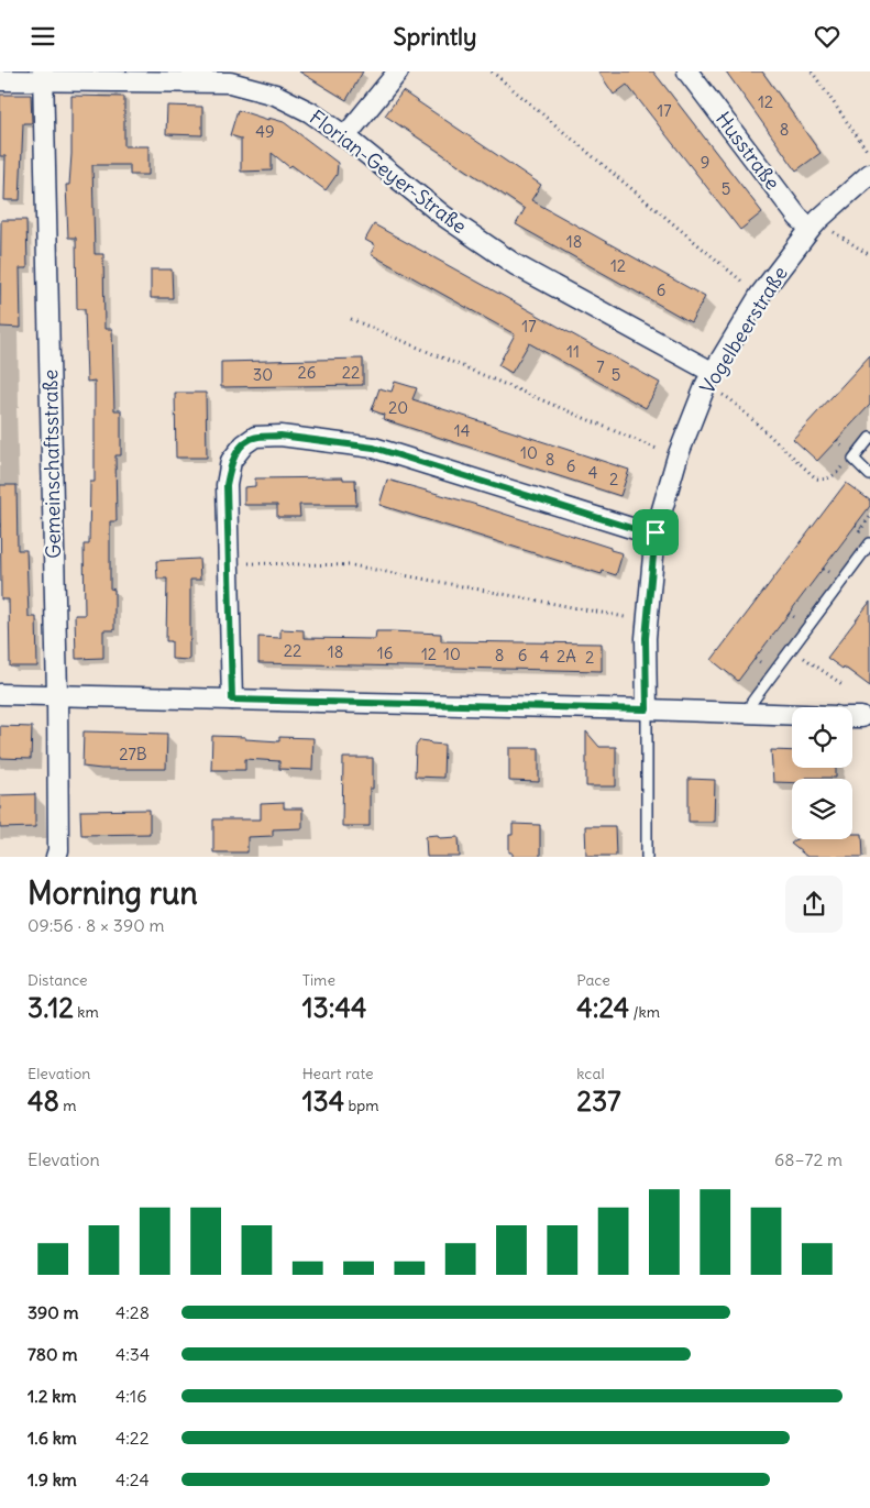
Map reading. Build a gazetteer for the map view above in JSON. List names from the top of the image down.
{
  "streets": {
    "street": [
      "Husstraße",
      "Florian-Geyer-Straße",
      "Vogelbeerstraße",
      "Gemeinschaftsstraße"
    ]
  },
  "crossings": [
    ["Husstraße", "Vogelbeerstraße"],
    ["Florian-Geyer-Straße", "Vogelbeerstraße"],
    ["Florian-Geyer-Straße", "Gemeinschaftsstraße"]
  ],
  "house_numbers": [
    "12",
    "17",
    "8",
    "49",
    "9",
    "5",
    "18",
    "12",
    "6",
    "17",
    "11",
    "7",
    "26",
    "22",
    "30",
    "5",
    "20",
    "14",
    "10",
    "8",
    "6",
    "4",
    "2",
    "22",
    "18",
    "16",
    "12",
    "10",
    "8",
    "6",
    "4",
    "2A",
    "2",
    "27B"
  ],
  "page": {
    "header": "Sprintly",
    "heading": ["Morning run", "09:56 · 8 × 390 m"],
    "stats": [
      ["Distance", "3.12 km"],
      ["Time", "13:44"],
      ["Pace", "4:24 /km"],
      ["Elevation", "48 m"],
      ["Heart rate", "134 bpm"],
      ["kcal", "237"]
    ],
    "chart": ["Elevation", "68–72 m"],
    "list": [
      {
        "name": "390 m",
        "note": "4:28"
      },
      {
        "name": "780 m",
        "note": "4:34"
      },
      {
        "name": "1.2 km",
        "note": "4:16"
      },
      {
        "name": "1.6 km",
        "note": "4:22"
      },
      {
        "name": "1.9 km",
        "note": "4:24"
      }
    ]
  }
}
